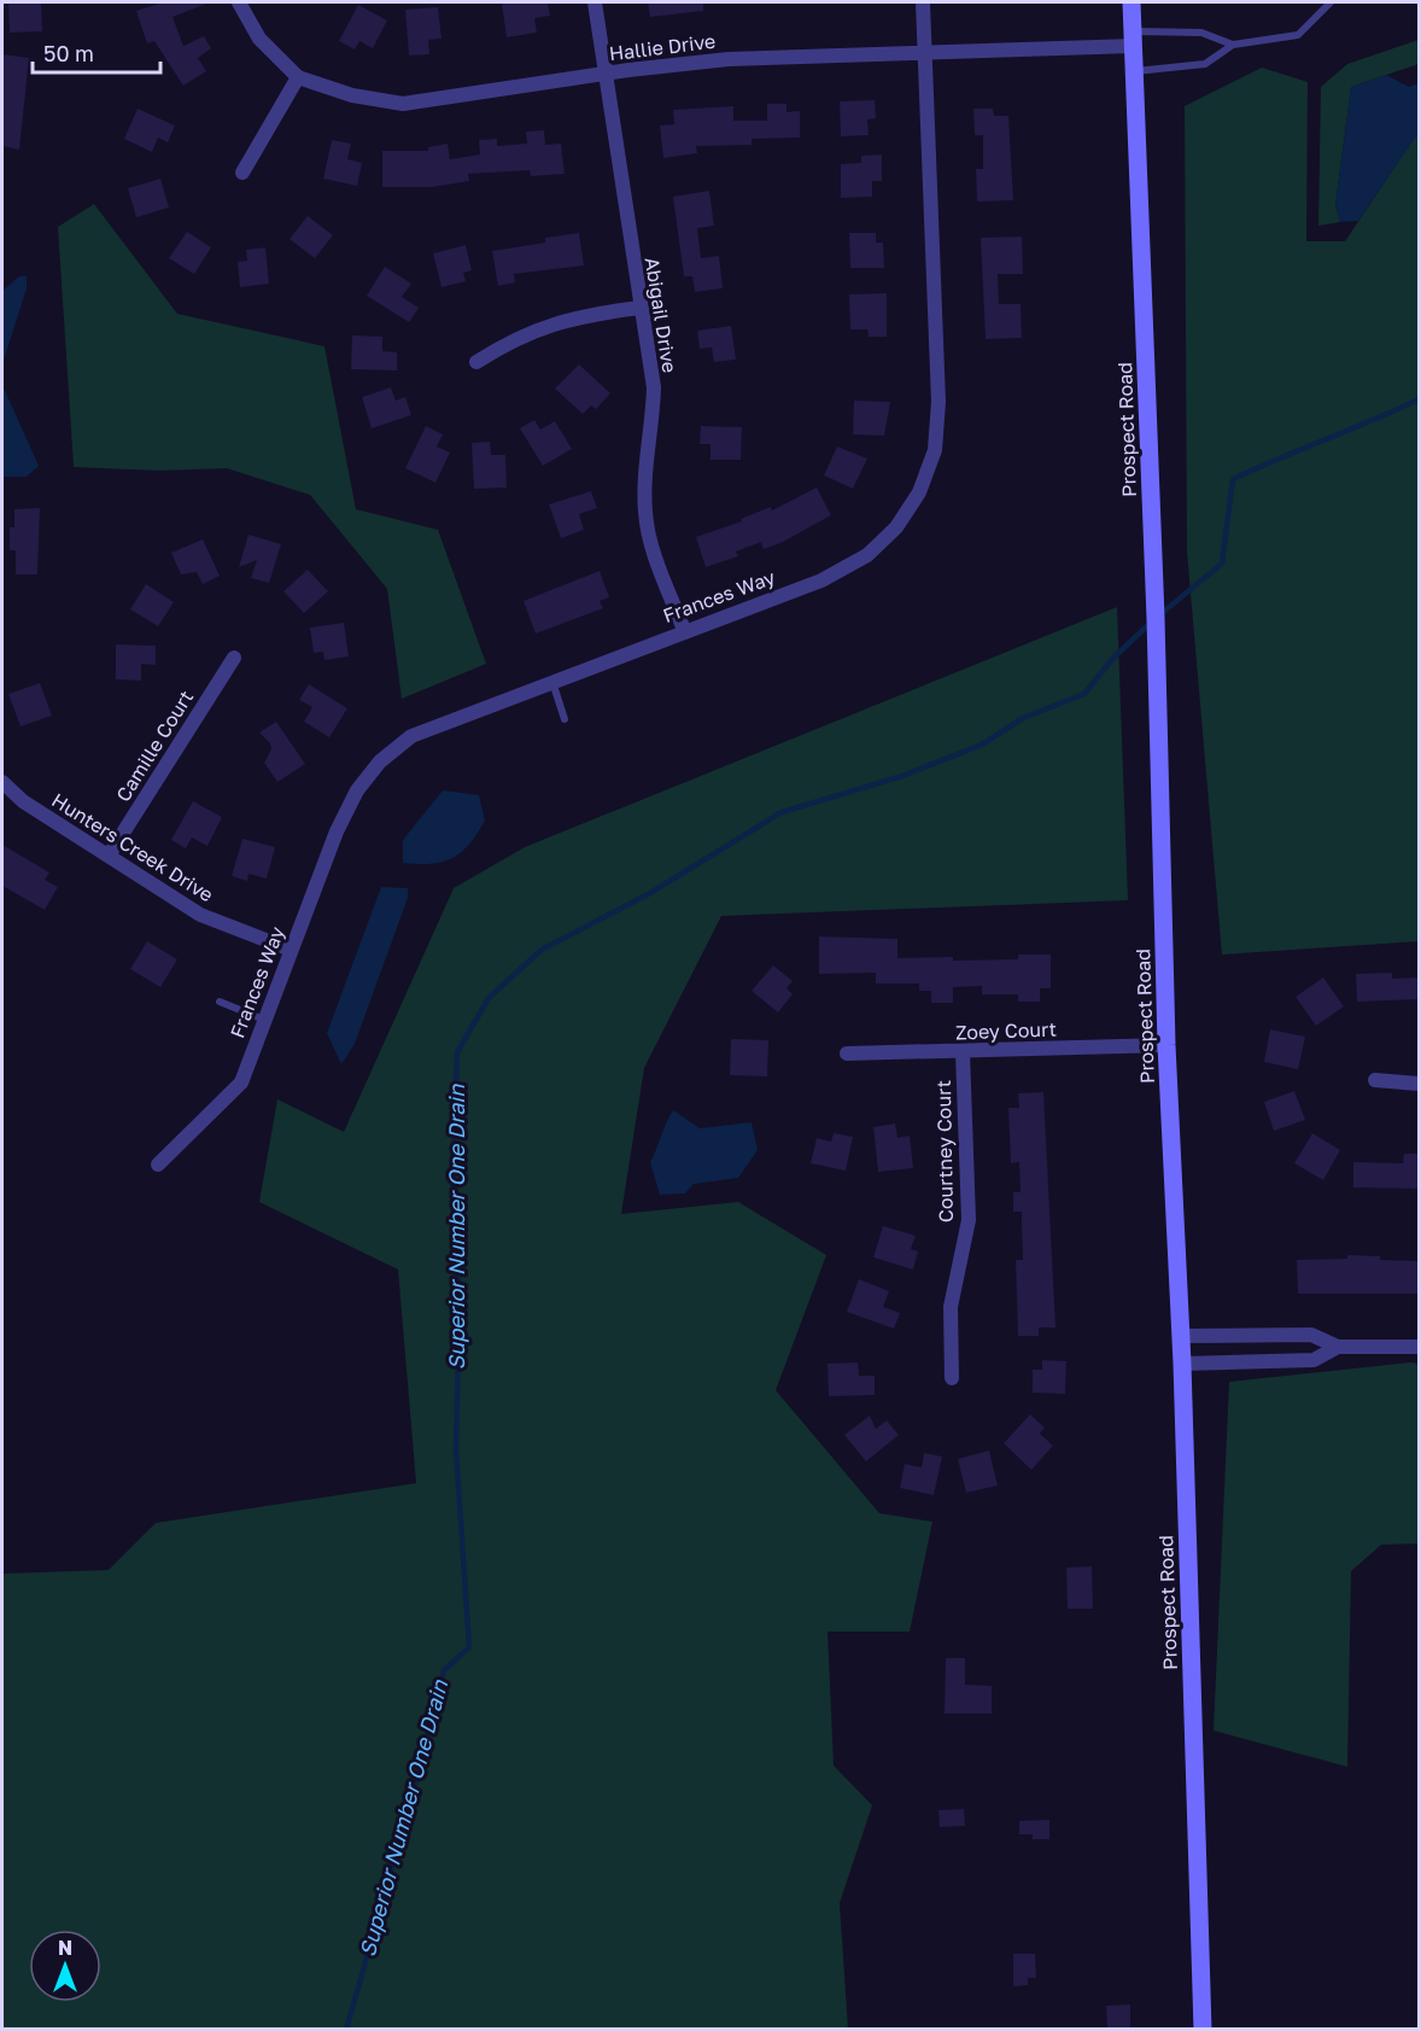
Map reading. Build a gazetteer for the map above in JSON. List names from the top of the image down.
{
  "streets": {
    "main road": ["Prospect Road"],
    "street": [
      "Hallie Drive",
      "Abigail Drive",
      "Frances Way",
      "Camille Court",
      "Hunters Creek Drive",
      "Zoey Court",
      "Courtney Court"
    ]
  },
  "crossings": [
    ["Hallie Drive", "Abigail Drive"],
    ["Hallie Drive", "Prospect Road"],
    ["Hallie Drive", "Frances Way"],
    ["Abigail Drive", "Frances Way"],
    ["Prospect Road", "Zoey Court"],
    ["Frances Way", "Hunters Creek Drive"],
    ["Camille Court", "Hunters Creek Drive"],
    ["Zoey Court", "Courtney Court"]
  ],
  "water": ["Superior Number One Drain"],
  "scale_bar": "50 m",
  "north": "top"
}
